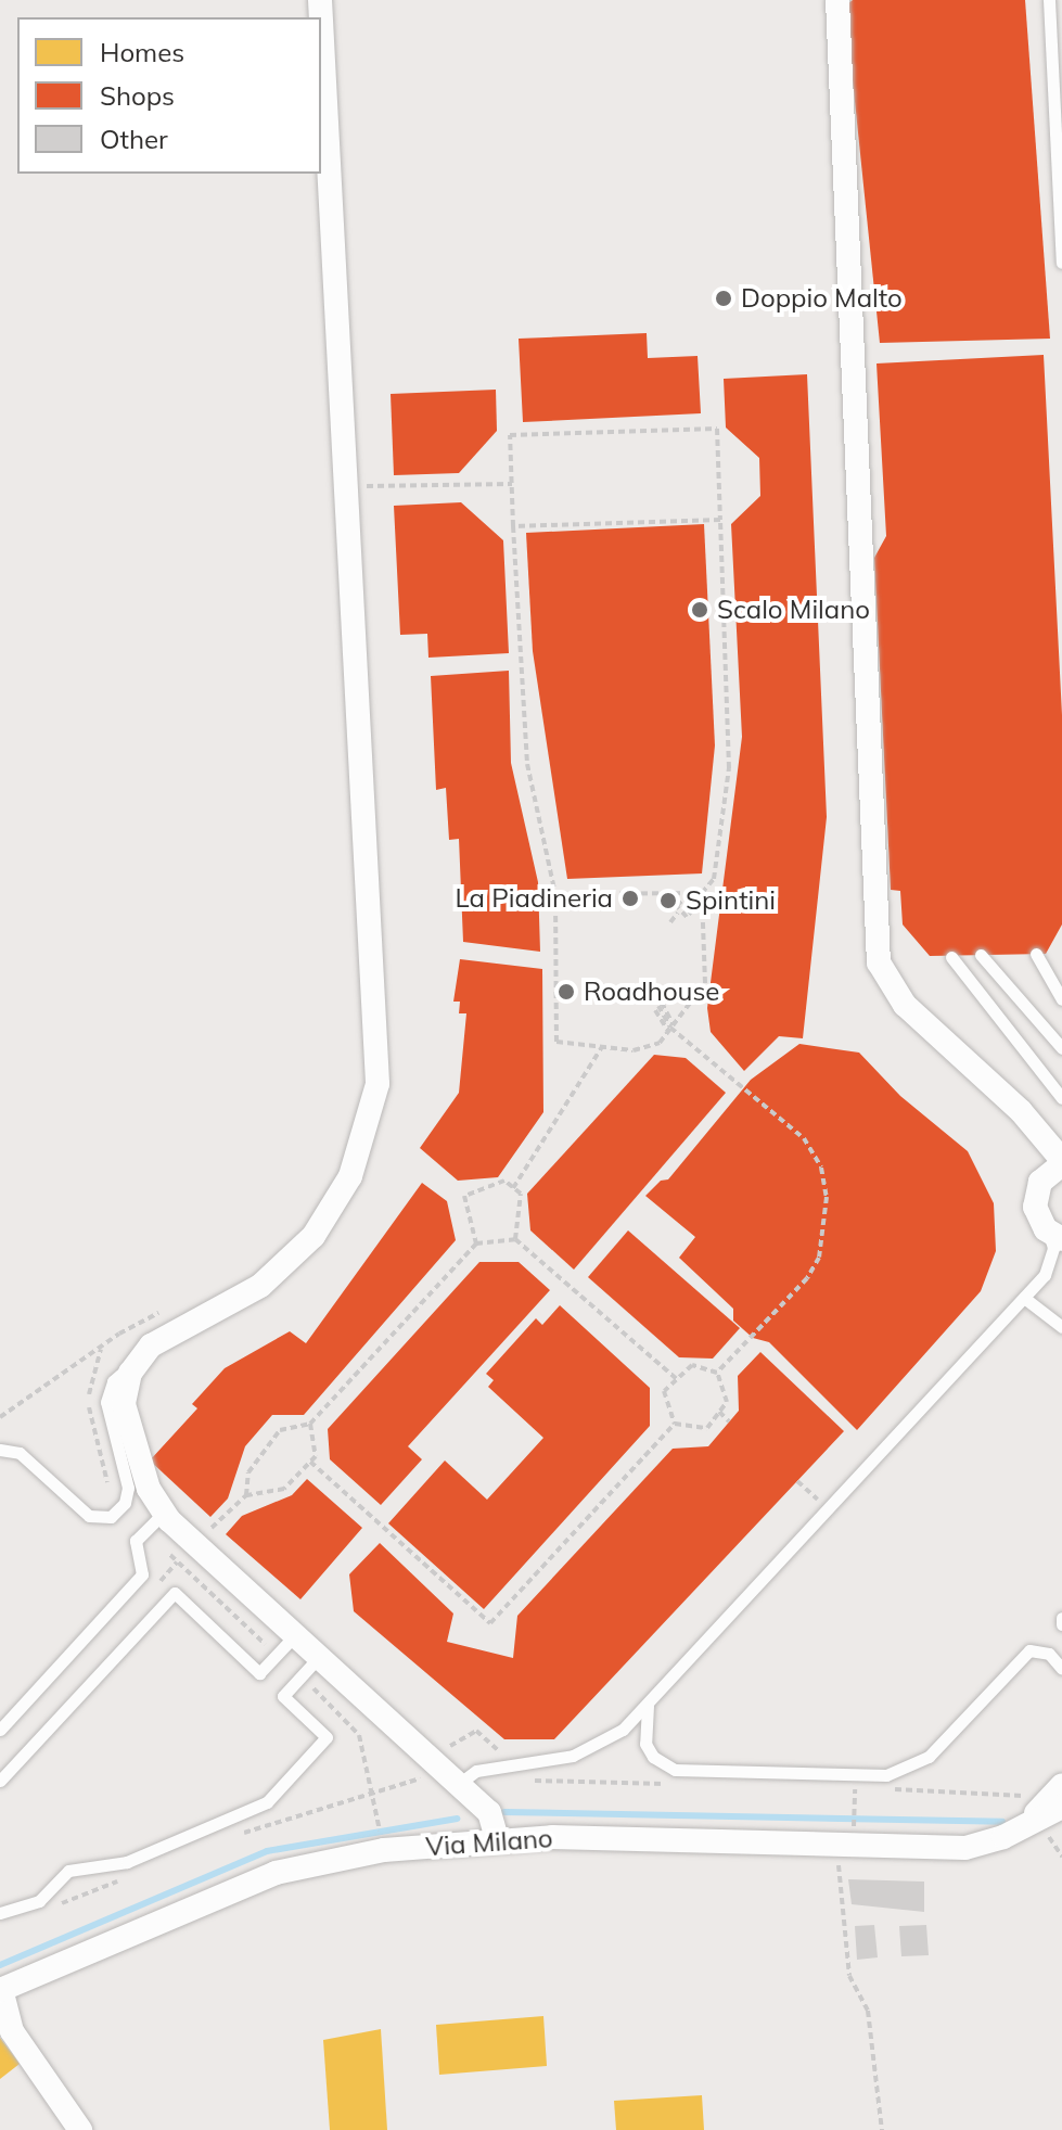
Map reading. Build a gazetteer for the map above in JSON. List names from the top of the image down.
{
  "streets": {
    "street": ["Via Milano"]
  },
  "places": [
    "Doppio Malto",
    "Scalo Milano",
    "La Piadineria",
    "Spintini",
    "Roadhouse"
  ],
  "legend": ["Homes", "Shops", "Other"]
}
